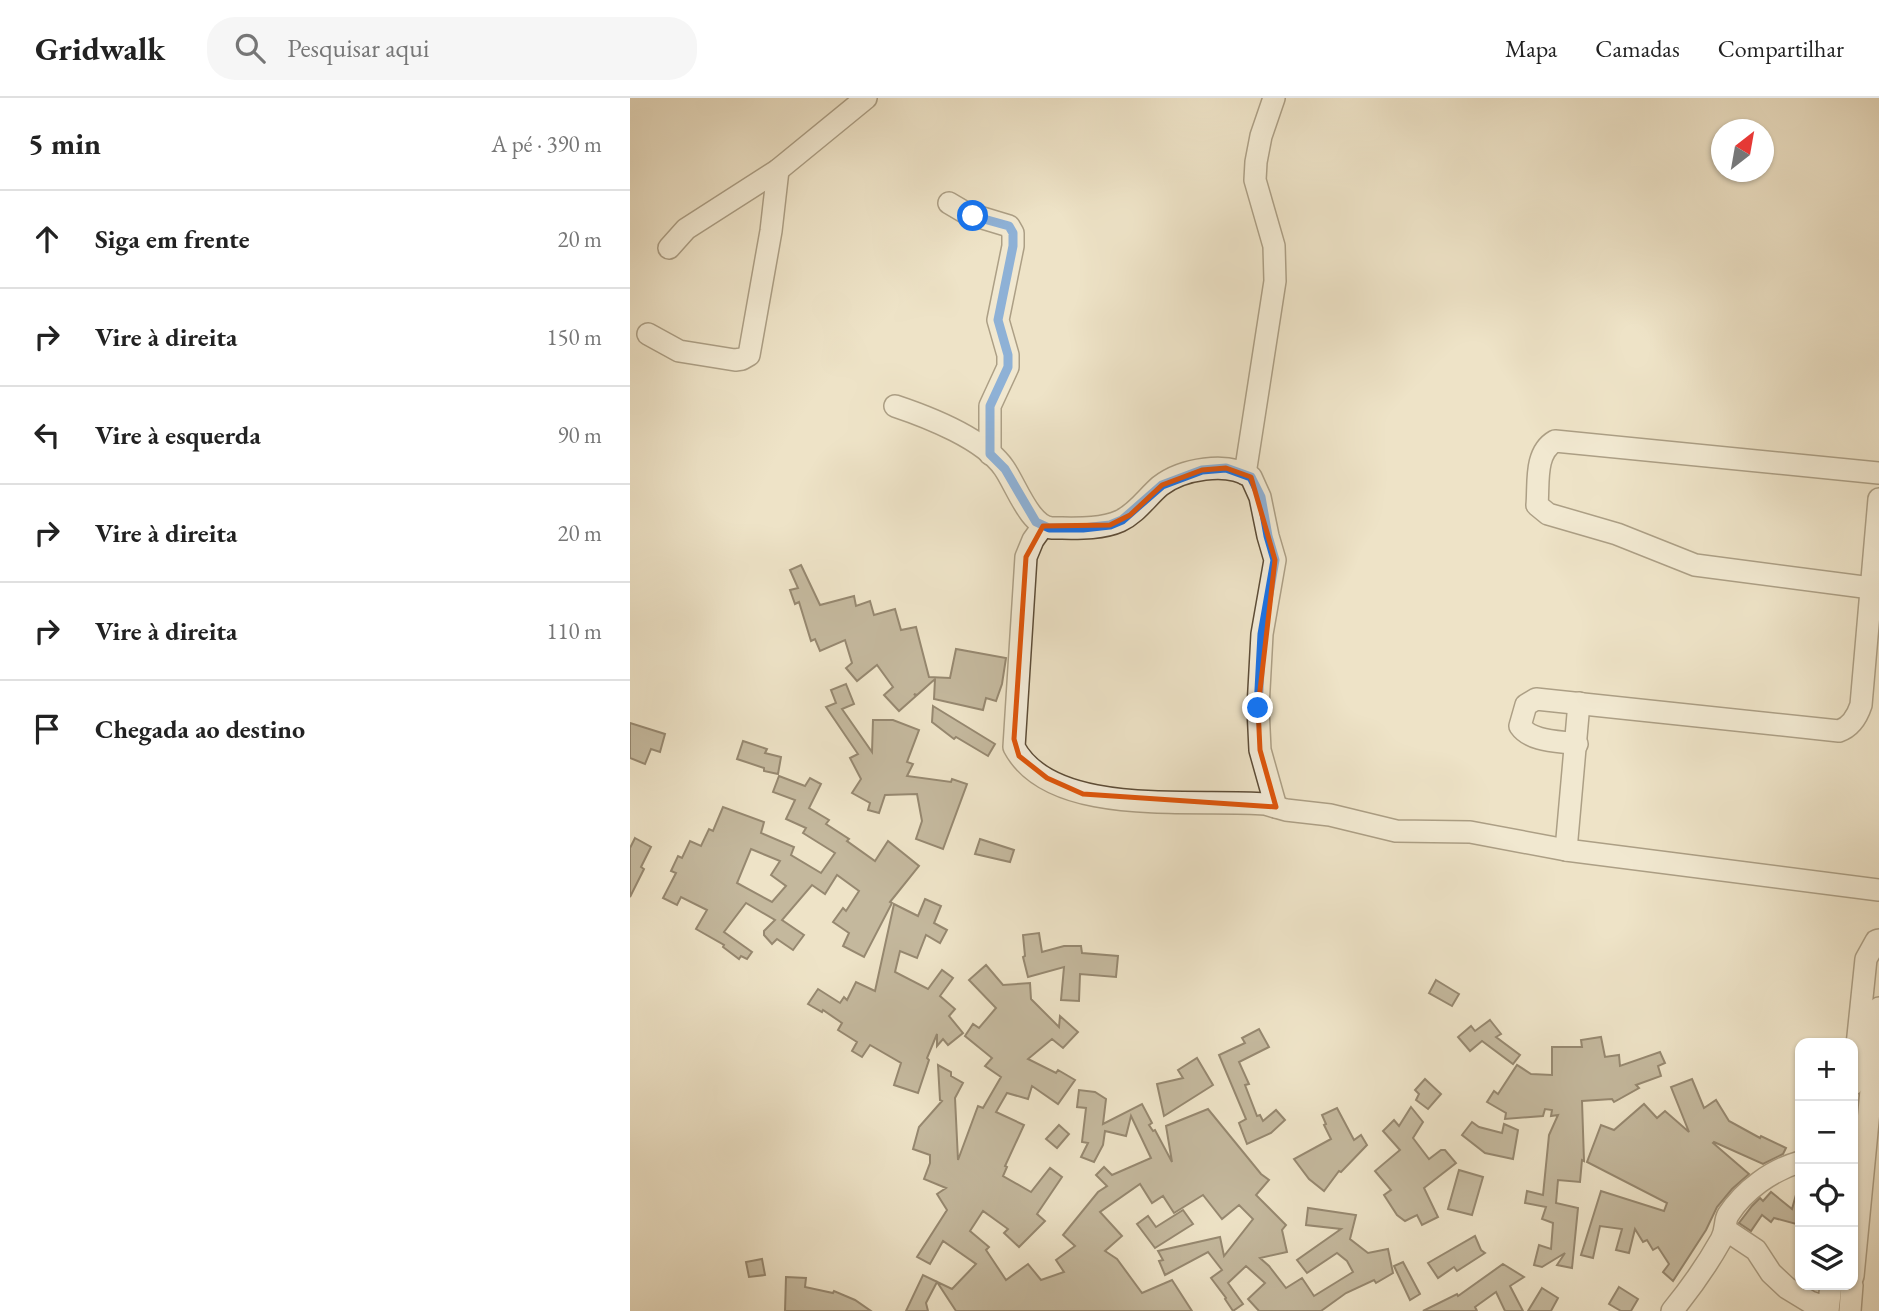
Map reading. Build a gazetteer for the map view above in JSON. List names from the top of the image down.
{
  "north": "top right",
  "page": {
    "header": "Gridwalk",
    "search": "Pesquisar aqui",
    "nav": ["Mapa", "Camadas", "Compartilhar"],
    "heading": ["5 min", "A pé · 390 m"],
    "list": [
      ["Siga em frente", "20 m"],
      ["Vire à direita", "150 m"],
      ["Vire à esquerda", "90 m"],
      ["Vire à direita", "20 m"],
      ["Vire à direita", "110 m"],
      "Chegada ao destino"
    ],
    "map_buttons": ["+", "−"]
  }
}
